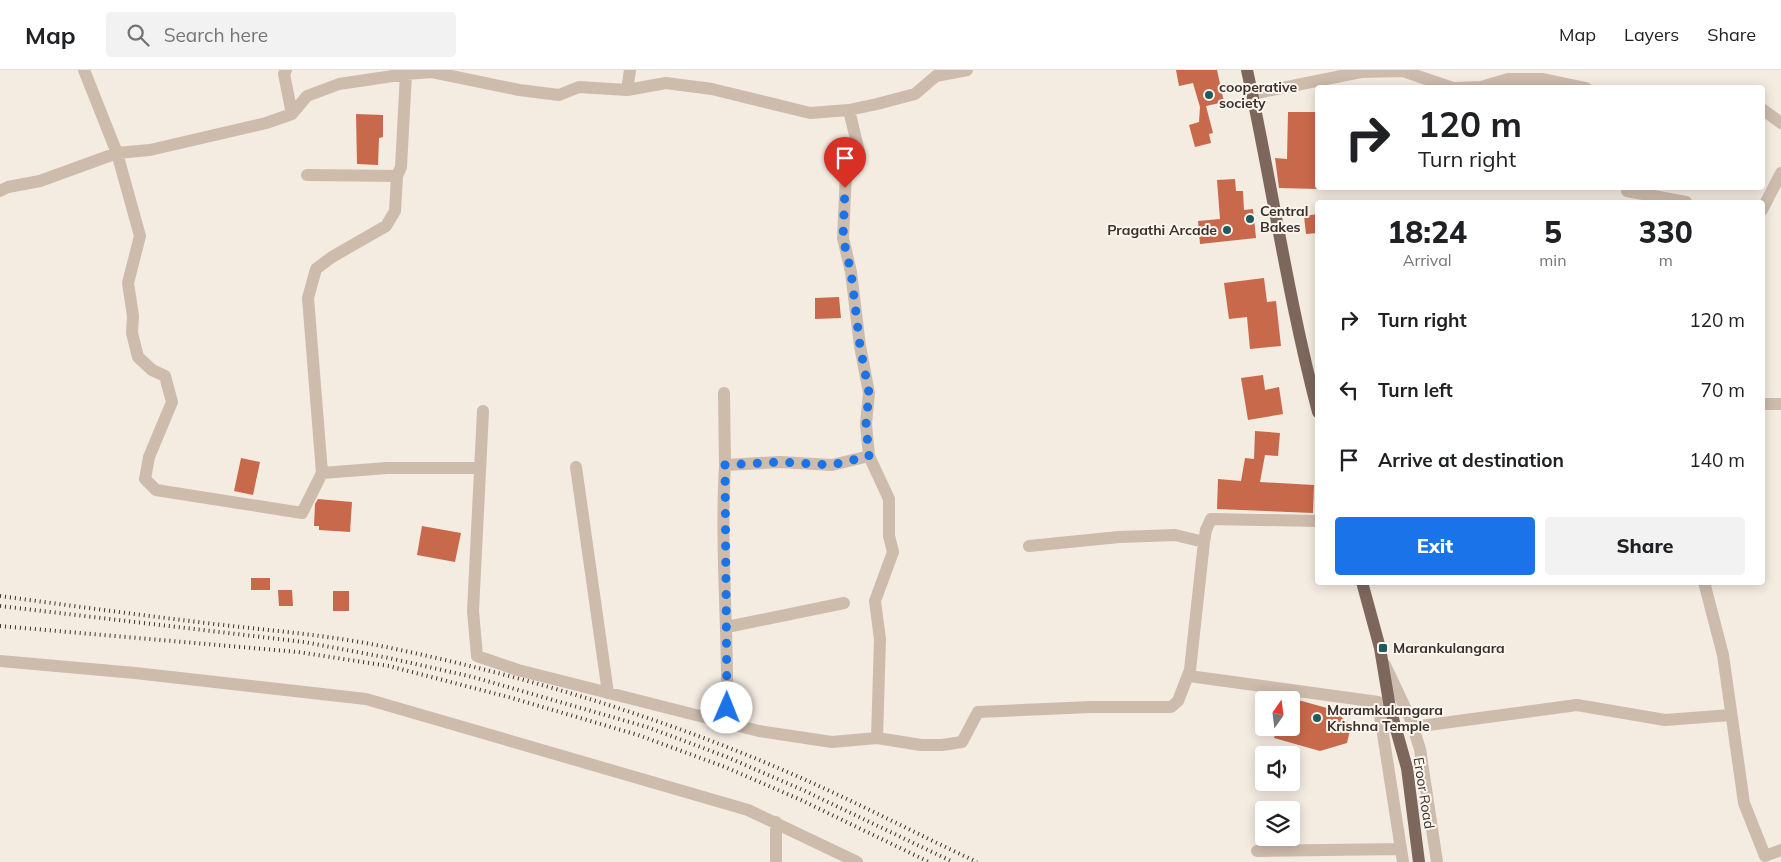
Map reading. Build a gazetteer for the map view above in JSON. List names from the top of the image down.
{
  "streets": {
    "main road": ["Eroor Road"]
  },
  "places": {
    "other": [
      "cooperative society",
      "Central Bakes",
      "Pragathi Arcade",
      "Maramkulangara Krishna Temple"
    ],
    "transit": ["Marankulangara"]
  },
  "north": "top",
  "page": {
    "header": "Map",
    "search": "Search here",
    "nav": ["Map", "Layers", "Share"],
    "turn": ["120 m", "Turn right"],
    "eta": [
      "18:24",
      "Arrival",
      "5",
      "min",
      "330",
      "m"
    ],
    "list": [
      {
        "name": "Turn right",
        "value": "120 m"
      },
      {
        "name": "Turn left",
        "value": "70 m"
      },
      {
        "name": "Arrive at destination",
        "value": "140 m"
      }
    ],
    "buttons": ["Exit", "Share"]
  }
}
